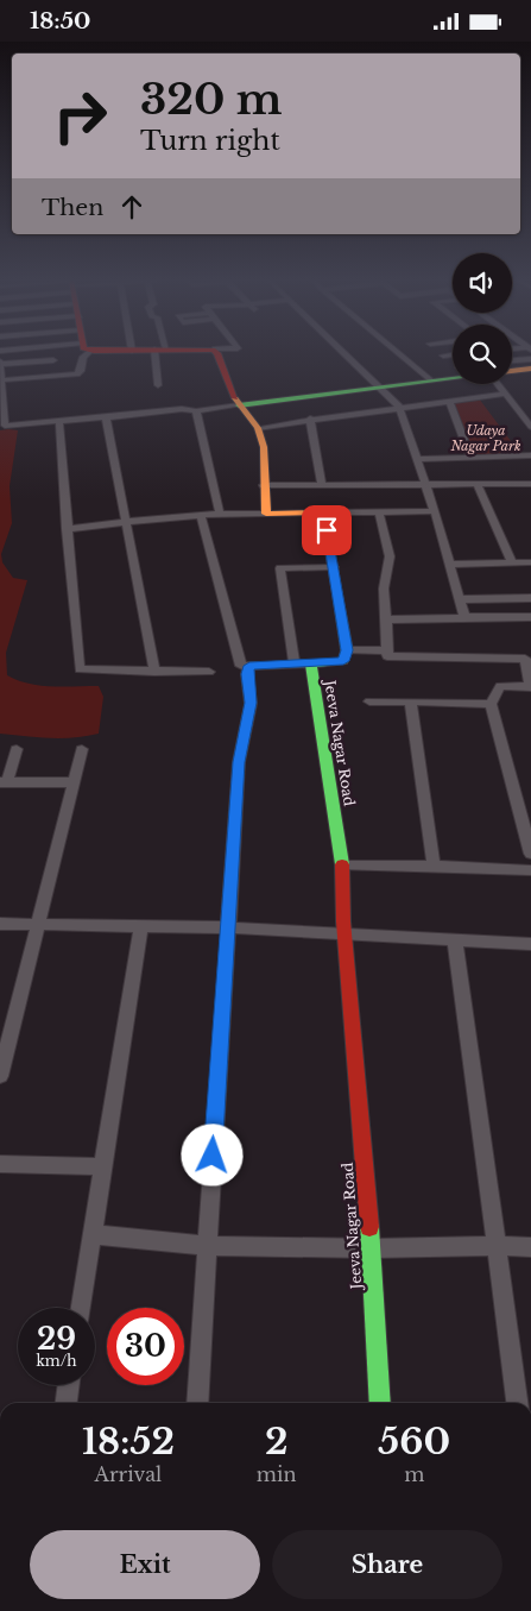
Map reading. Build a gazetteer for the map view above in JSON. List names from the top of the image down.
{
  "streets": {
    "street": ["Jeeva Nagar Road"]
  },
  "parks": ["Udaya Nagar Park"],
  "page": {
    "status": "18:50",
    "turn": ["320 m", "Turn right"],
    "then": "Then",
    "speed": "29 km/h",
    "limit": "30",
    "eta": [
      "18:52",
      "Arrival",
      "2",
      "min",
      "560",
      "m"
    ],
    "buttons": ["Exit", "Share"]
  }
}
